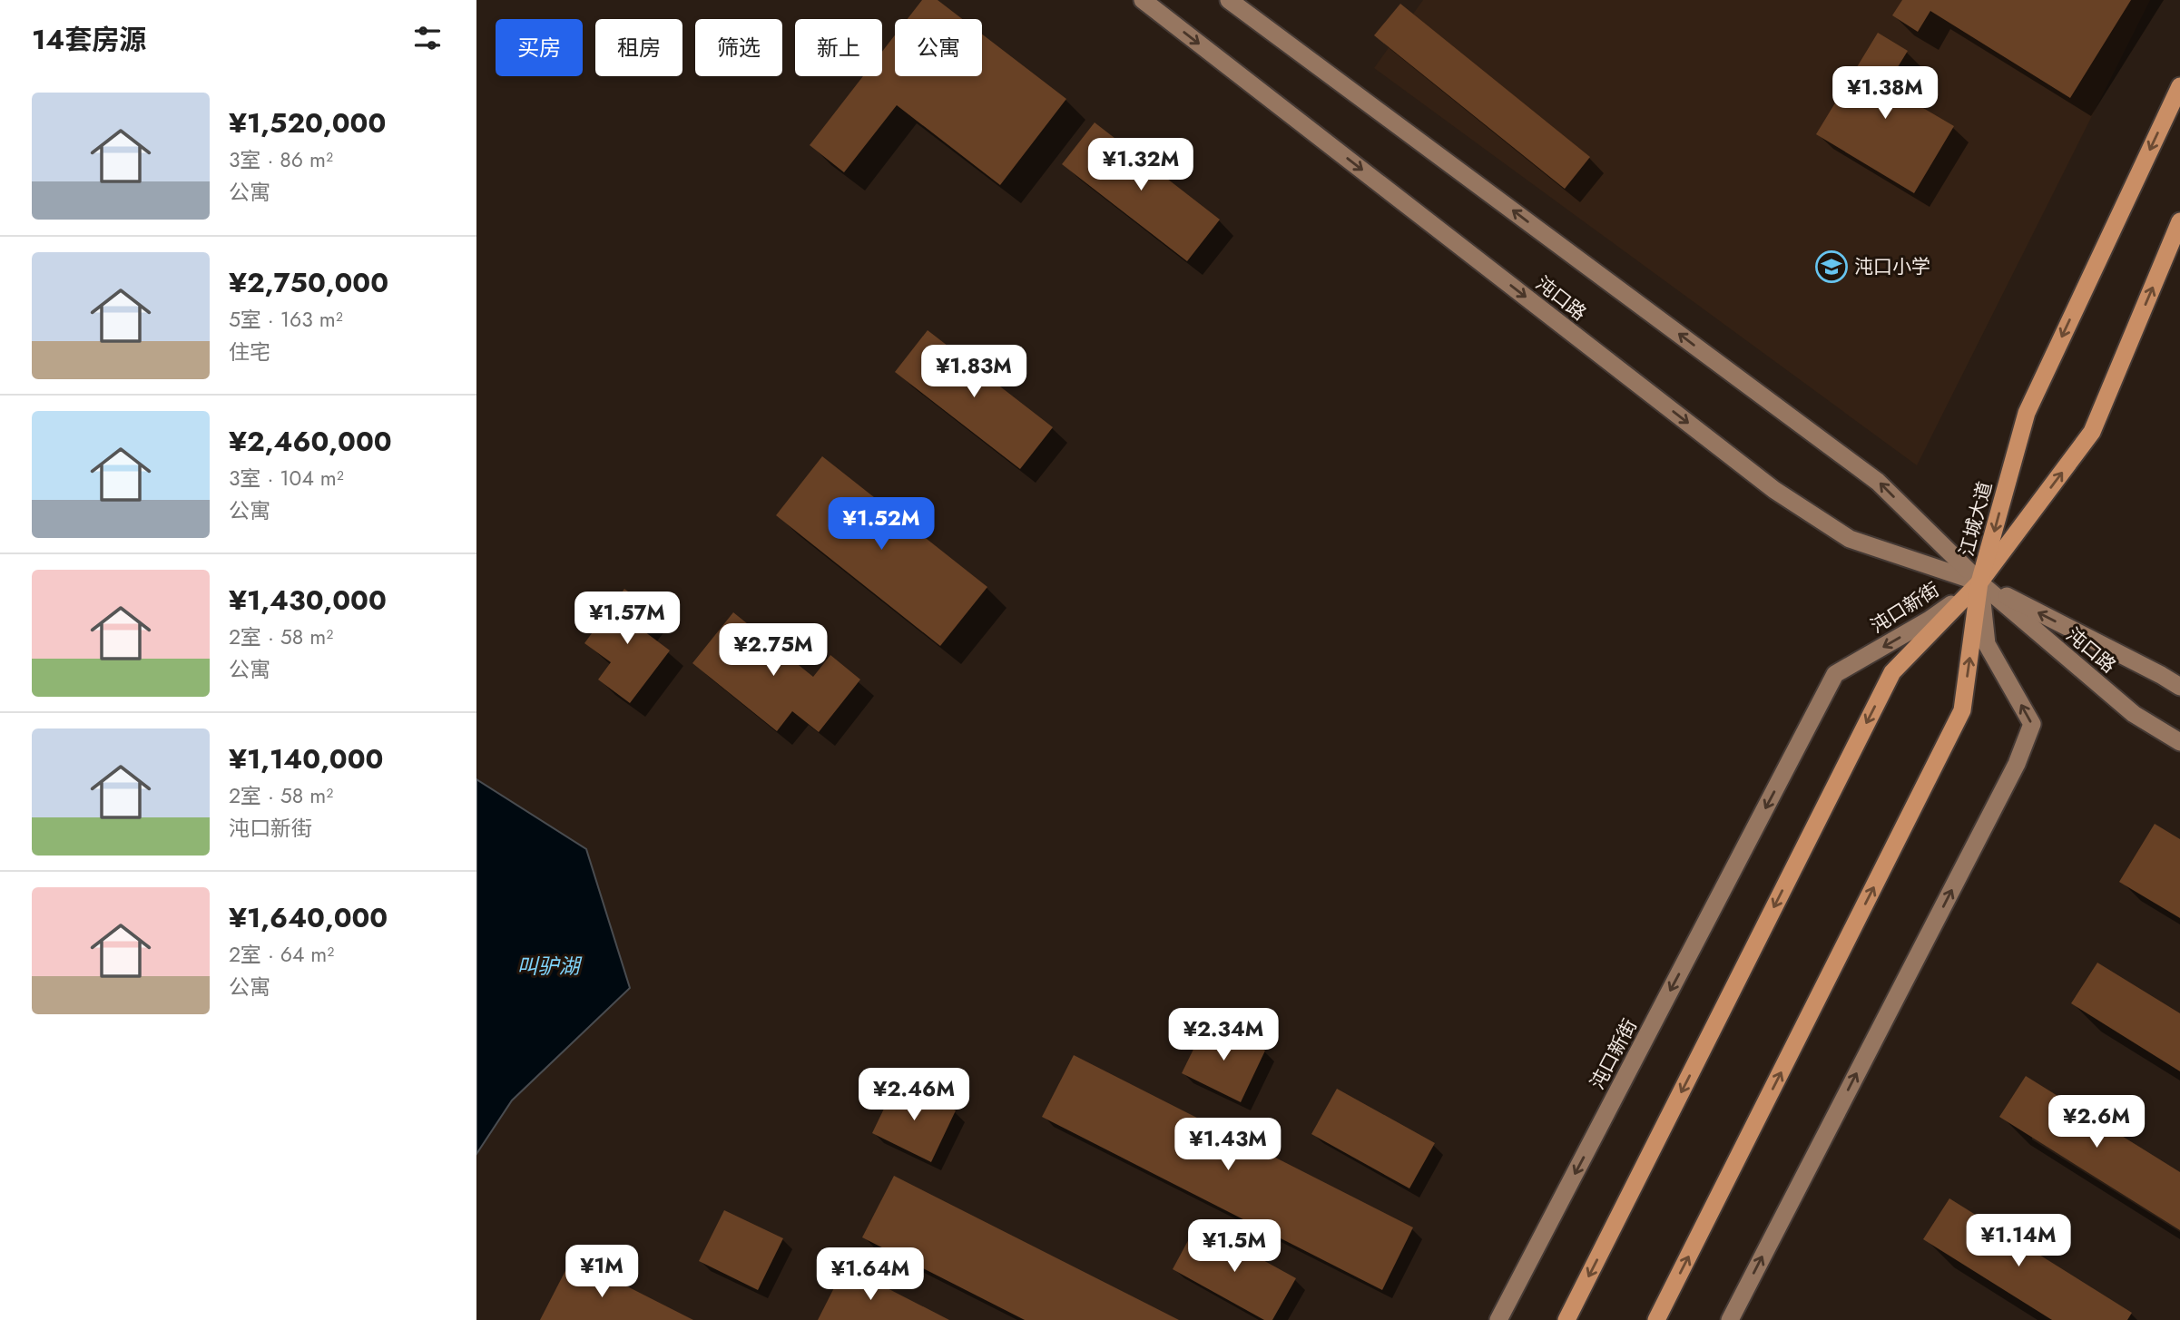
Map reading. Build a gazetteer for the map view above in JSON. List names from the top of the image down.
{
  "streets": {
    "highway": ["江城大道"],
    "main road": ["沌口路", "沌口新街"]
  },
  "crossings": [
    ["沌口路", "江城大道"],
    ["沌口路", "沌口新街"],
    ["江城大道", "沌口新街"]
  ],
  "one_way": ["沌口新街"],
  "water": ["叫驴湖"],
  "places": {
    "school or university": ["沌口小学"]
  },
  "page": {
    "heading": "14套房源",
    "chip": [
      "买房",
      "租房",
      "筛选",
      "新上",
      "公寓"
    ],
    "price": [
      "¥1.38M",
      "¥1.32M",
      "¥1.83M",
      "¥1.52M",
      "¥1.57M",
      "¥2.75M",
      "¥2.34M",
      "¥2.46M",
      "¥2.6M",
      "¥1.43M",
      "¥1.14M",
      "¥1.5M",
      "¥1M",
      "¥1.64M"
    ],
    "list": [
      {
        "name": "¥1,520,000",
        "note": "3室 · 86 m² · 公寓"
      },
      {
        "name": "¥2,750,000",
        "note": "5室 · 163 m² · 住宅"
      },
      {
        "name": "¥2,460,000",
        "note": "3室 · 104 m² · 公寓"
      },
      {
        "name": "¥1,430,000",
        "note": "2室 · 58 m² · 公寓"
      },
      {
        "name": "¥1,140,000",
        "note": "2室 · 58 m² · 沌口新街"
      },
      {
        "name": "¥1,640,000",
        "note": "2室 · 64 m² · 公寓"
      }
    ]
  }
}
